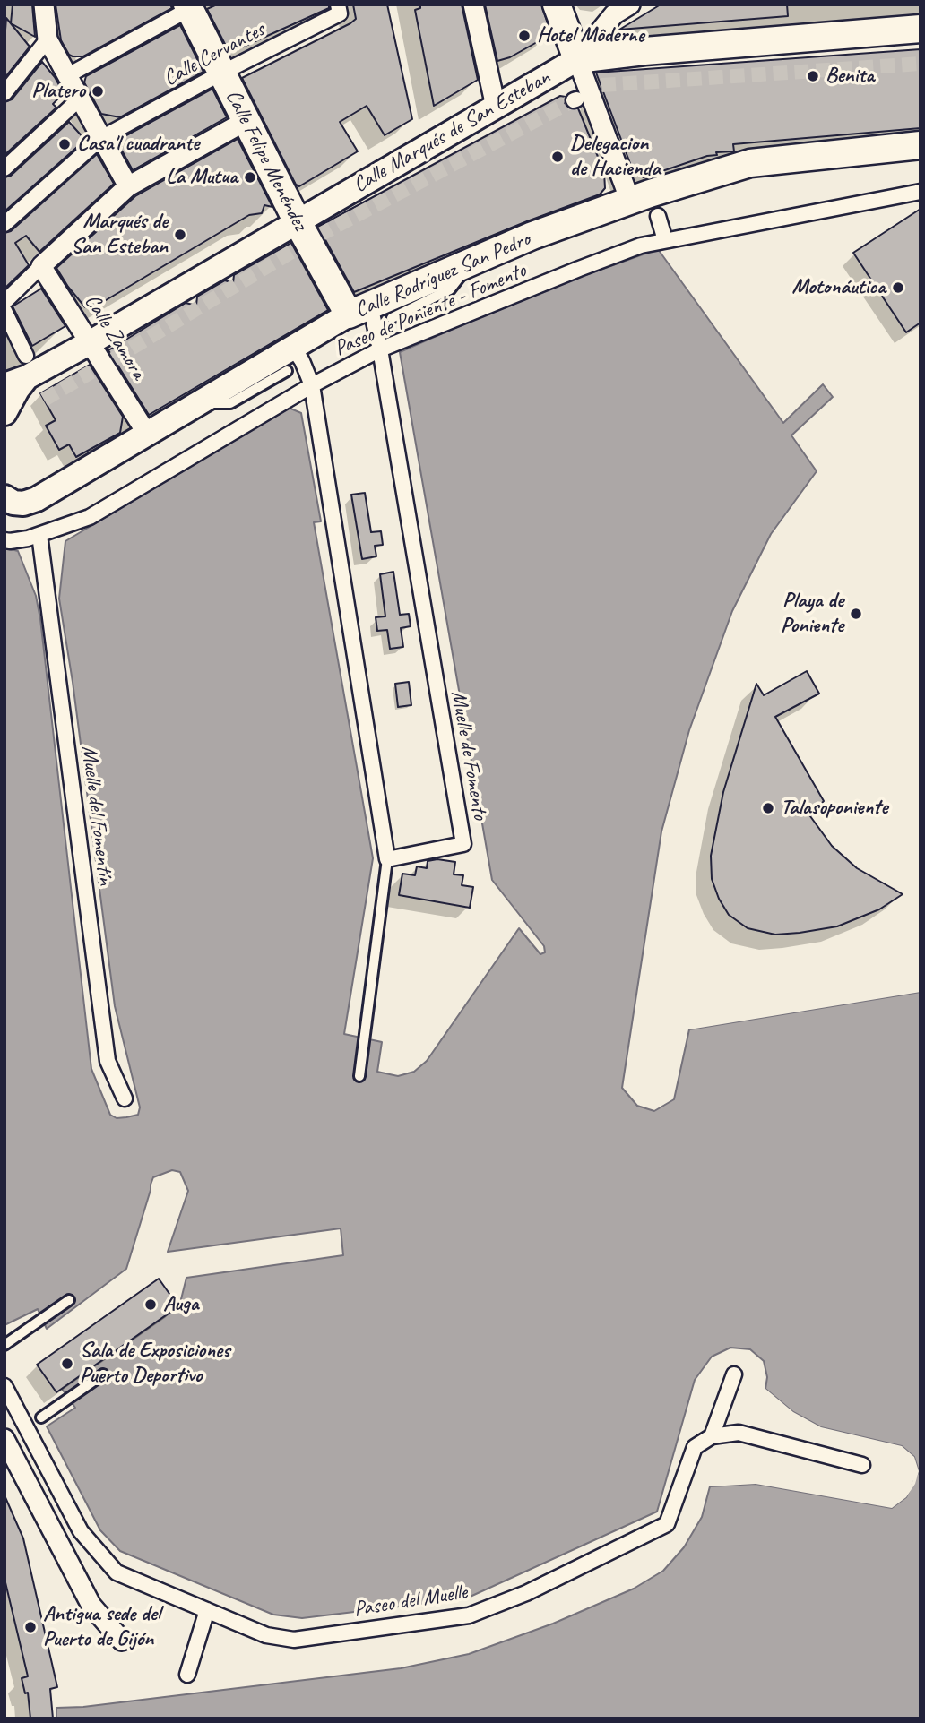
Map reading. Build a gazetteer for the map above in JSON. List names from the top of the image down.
{
  "streets": {
    "main road": ["Calle Marqués de San Esteban", "Calle Felipe Menéndez", "Calle Rodríguez San Pedro"],
    "street": [
      "Calle Cervantes",
      "Paseo de Poniente - Fomento",
      "Calle Zamora",
      "Muelle de Fomento",
      "Muelle del Fomentín",
      "Paseo del Muelle"
    ]
  },
  "crossings": [
    ["Calle Cervantes", "Calle Felipe Menéndez"],
    ["Calle Marqués de San Esteban", "Calle Felipe Menéndez"],
    ["Calle Marqués de San Esteban", "Calle Zamora"],
    ["Calle Felipe Menéndez", "Calle Rodríguez San Pedro"],
    ["Calle Felipe Menéndez", "Muelle de Fomento"],
    ["Calle Rodríguez San Pedro", "Calle Zamora"],
    ["Calle Rodríguez San Pedro", "Muelle de Fomento"],
    ["Paseo de Poniente - Fomento", "Muelle de Fomento"],
    ["Paseo de Poniente - Fomento", "Muelle del Fomentín"]
  ],
  "places": [
    "Hotel Môderne",
    "Benita",
    "Platero",
    "Casa'l cuadrante",
    "Delegacion de Hacienda",
    "La Mutua",
    "Marqués de San Esteban",
    "Motonáutica",
    "Playa de Poniente",
    "Talasoponiente",
    "Auga",
    "Sala de Exposiciones Puerto Deportivo",
    "Antigua sede del Puerto de Gijón"
  ]
}
